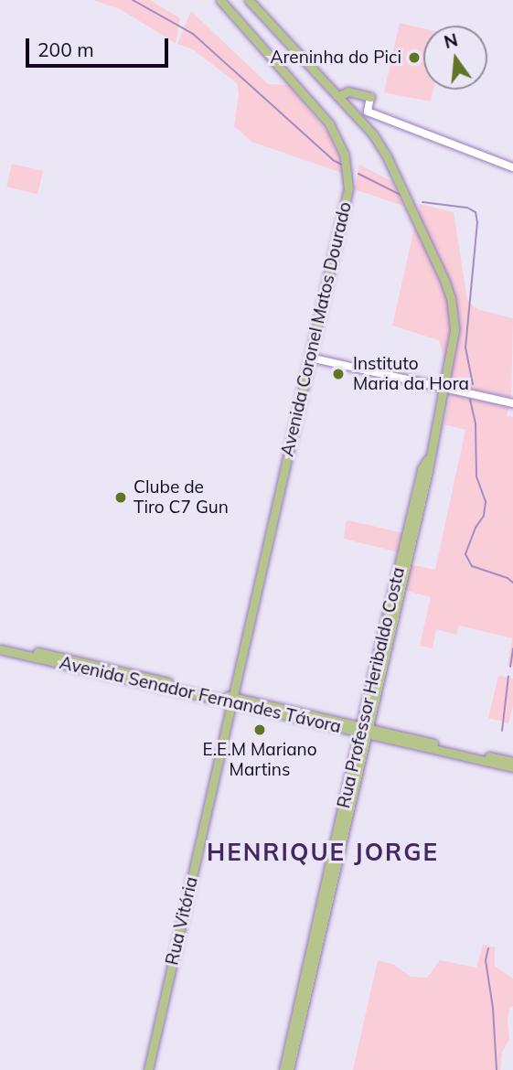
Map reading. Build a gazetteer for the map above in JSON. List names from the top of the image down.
{
  "streets": {
    "main road": [
      "Avenida Coronel Matos Dourado",
      "Rua Professor Heribaldo Costa",
      "Avenida Senador Fernandes Távora",
      "Rua Vitória"
    ]
  },
  "crossings": [
    ["Avenida Coronel Matos Dourado", "Avenida Senador Fernandes Távora"],
    ["Avenida Coronel Matos Dourado", "Rua Vitória"],
    ["Rua Professor Heribaldo Costa", "Avenida Senador Fernandes Távora"],
    ["Avenida Senador Fernandes Távora", "Rua Vitória"]
  ],
  "districts": ["HENRIQUE JORGE"],
  "places": [
    "Areninha do Pici",
    "Instituto Maria da Hora",
    "Clube de Tiro C7 Gun",
    "E.E.M Mariano Martins"
  ],
  "scale_bar": "200 m",
  "north": "top"
}
